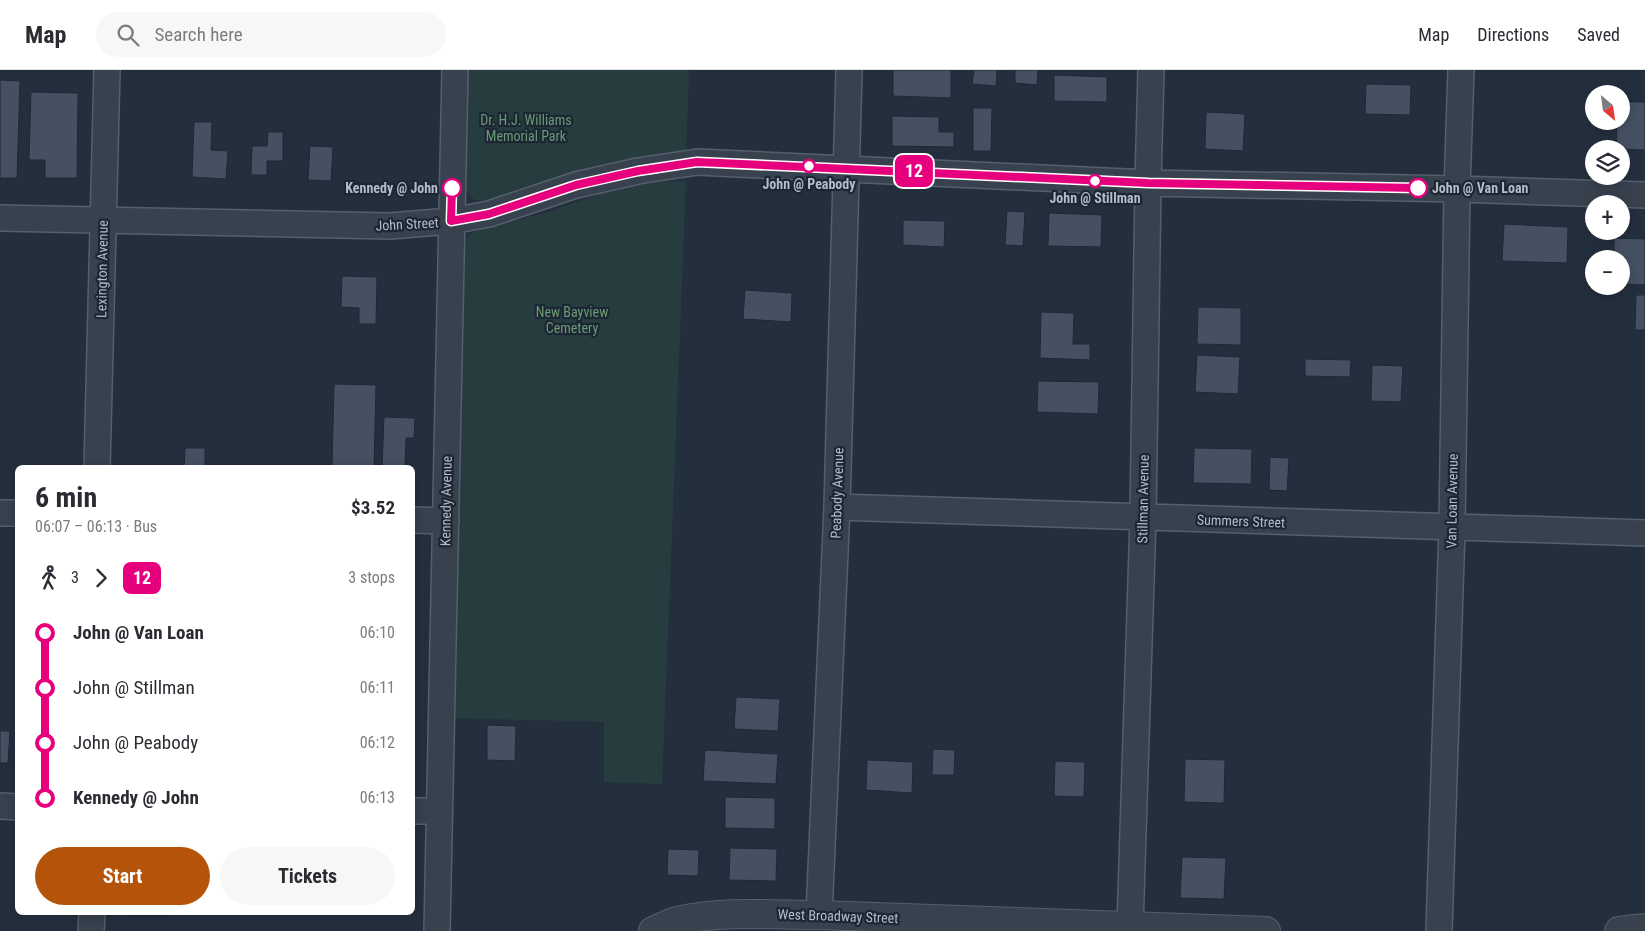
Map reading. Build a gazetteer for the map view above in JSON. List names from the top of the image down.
{
  "streets": {
    "street": [
      "John Street",
      "Lexington Avenue",
      "Peabody Avenue",
      "Stillman Avenue",
      "Kennedy Avenue",
      "Van Loan Avenue",
      "Summers Street",
      "West Broadway Street"
    ]
  },
  "crossings": [
    ["John Street", "Lexington Avenue"],
    ["John Street", "Peabody Avenue"],
    ["John Street", "Stillman Avenue"],
    ["John Street", "Kennedy Avenue"],
    ["John Street", "Van Loan Avenue"],
    ["Peabody Avenue", "Summers Street"],
    ["Peabody Avenue", "West Broadway Street"],
    ["Stillman Avenue", "Summers Street"],
    ["Stillman Avenue", "West Broadway Street"],
    ["Van Loan Avenue", "Summers Street"]
  ],
  "parks": ["Dr. H.J. Williams Memorial Park", "New Bayview Cemetery"],
  "places": [
    "John @ Peabody",
    "John @ Stillman",
    "Kennedy @ John",
    "John @ Van Loan"
  ],
  "lines": ["bus line 12"],
  "north": "bottom right",
  "page": {
    "header": "Map",
    "search": "Search here",
    "nav": ["Map", "Directions", "Saved"],
    "on_map": "12",
    "map_buttons": ["+", "−"],
    "heading": ["6 min", "06:07 – 06:13 · Bus", "$3.52"],
    "legs": ["3", "12", "3 stops"],
    "list": [
      {
        "name": "John @ Van Loan",
        "value": "06:10"
      },
      {
        "name": "John @ Stillman",
        "value": "06:11"
      },
      {
        "name": "John @ Peabody",
        "value": "06:12"
      },
      {
        "name": "Kennedy @ John",
        "value": "06:13"
      }
    ],
    "buttons": ["Start", "Tickets"]
  }
}
